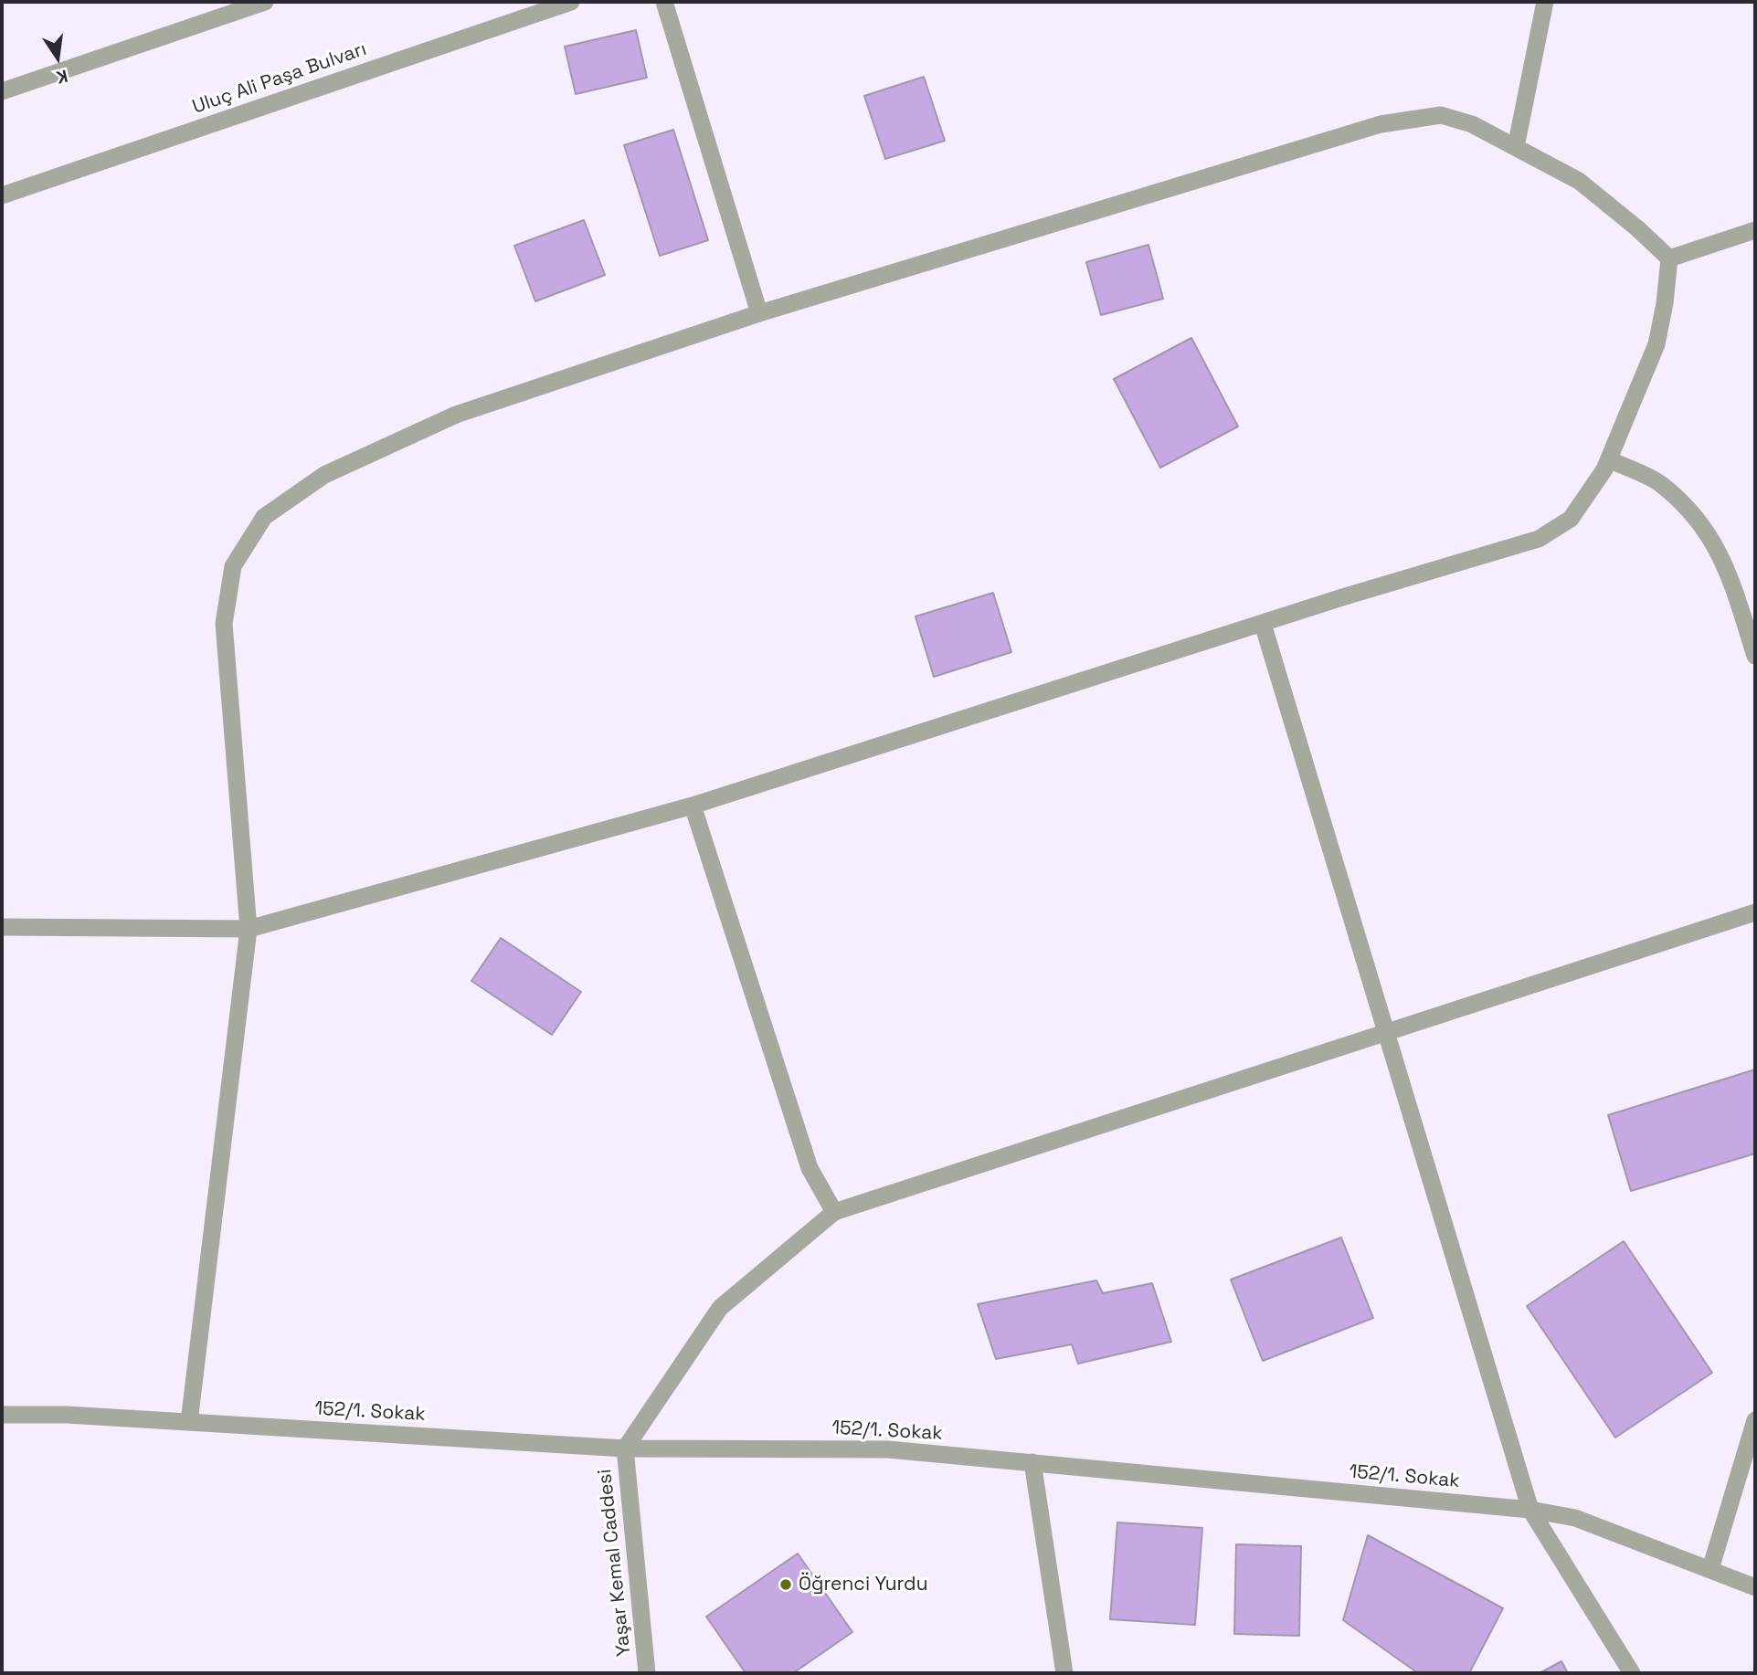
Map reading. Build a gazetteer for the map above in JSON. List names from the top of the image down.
{
  "streets": {
    "street": ["Uluç Ali Paşa Bulvarı", "152/1. Sokak", "Yaşar Kemal Caddesi"]
  },
  "crossings": [
    ["152/1. Sokak", "Yaşar Kemal Caddesi"]
  ],
  "places": ["Öğrenci Yurdu"],
  "north": "bottom"
}
